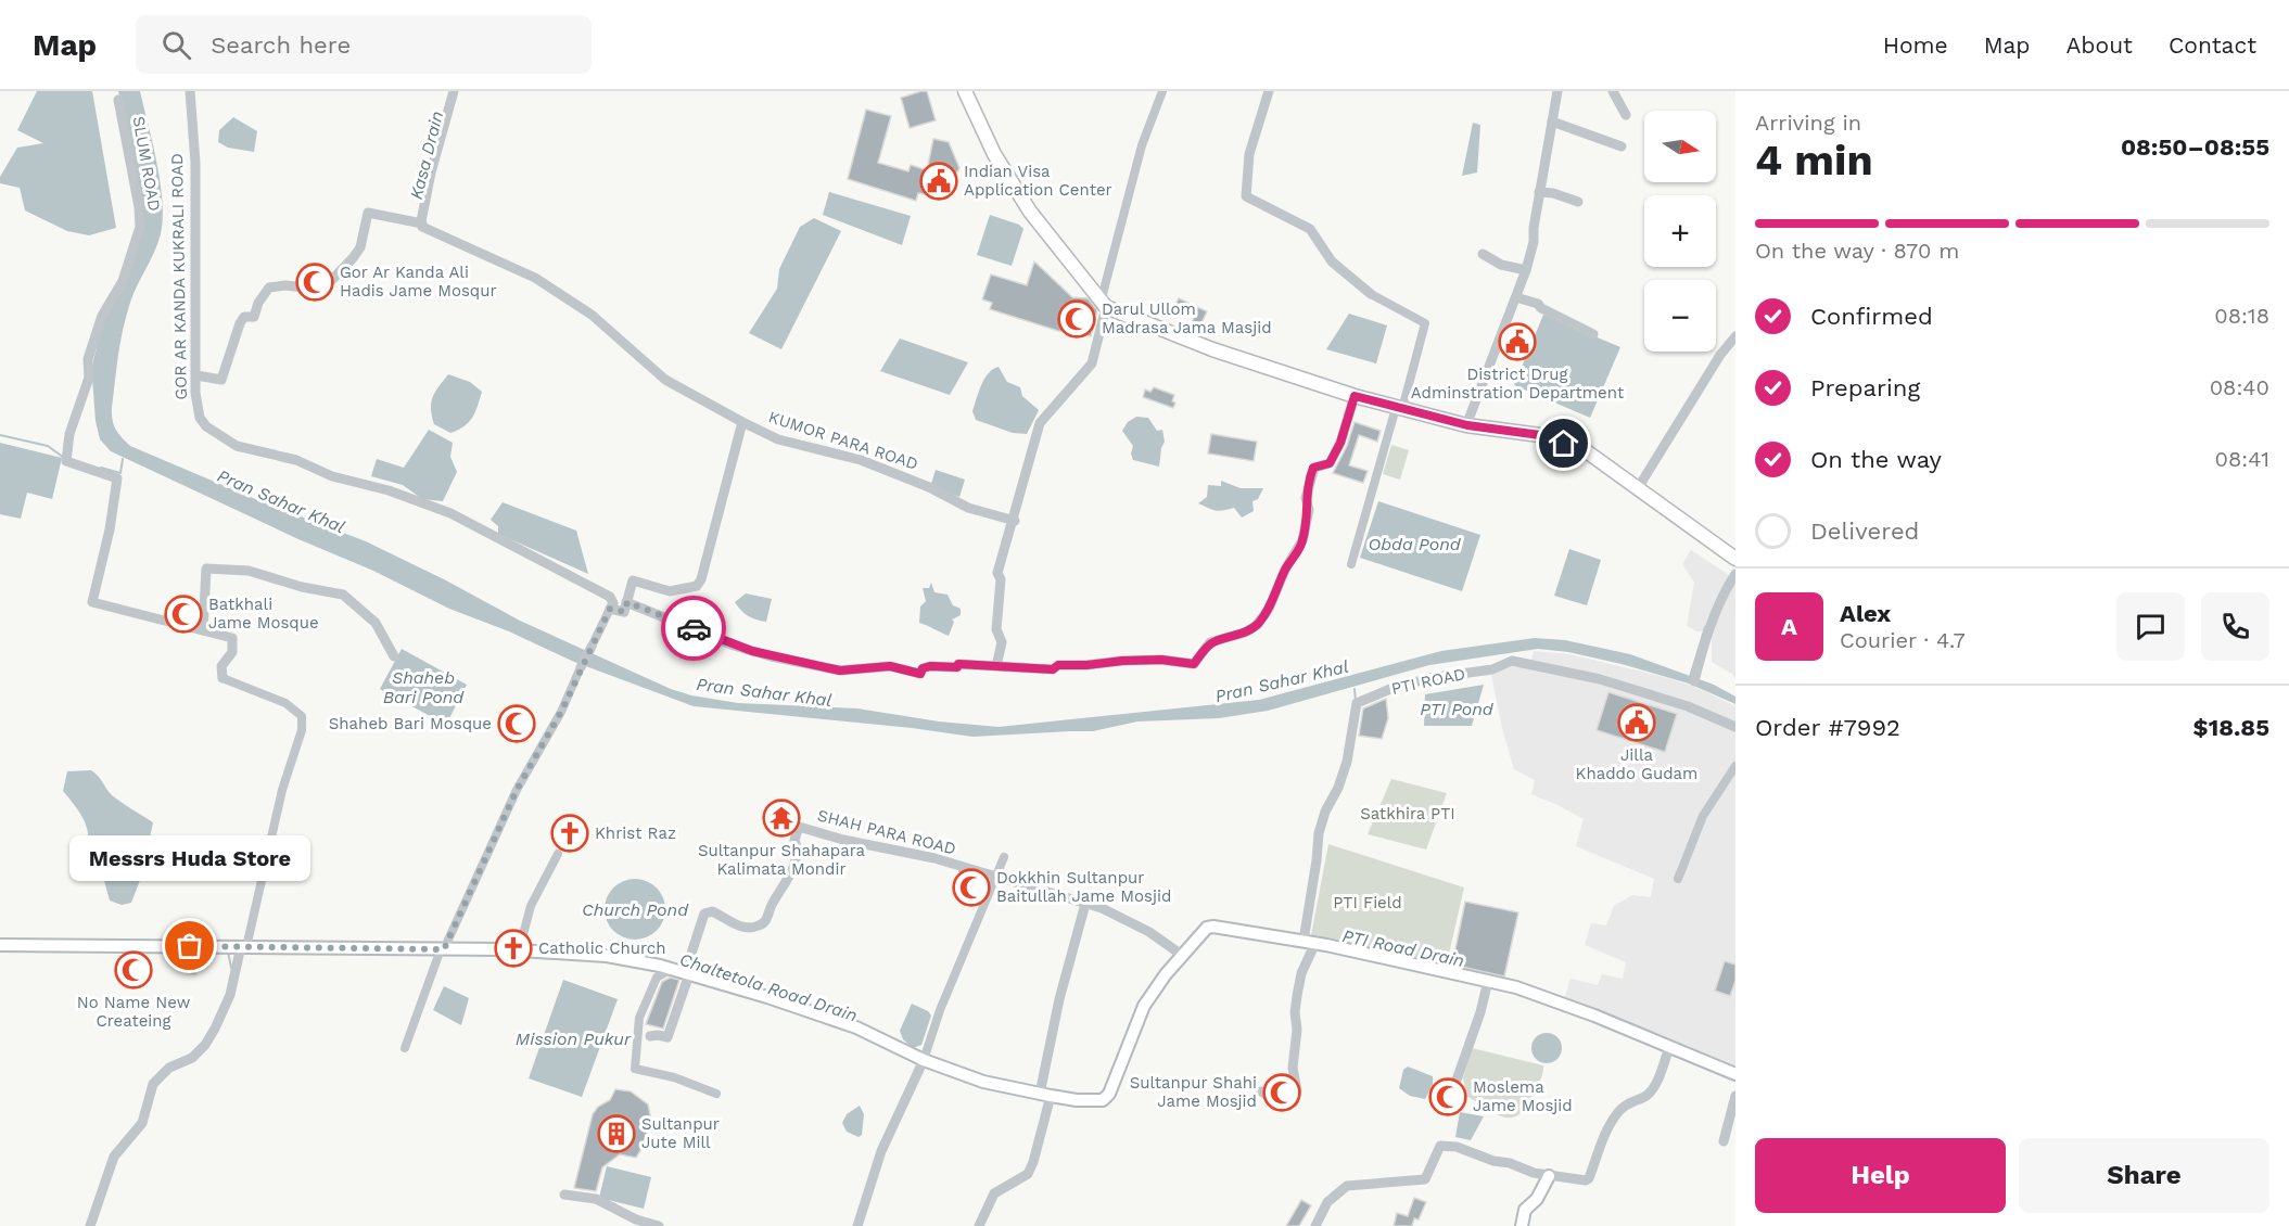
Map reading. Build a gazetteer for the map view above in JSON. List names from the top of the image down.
{
  "streets": {
    "street": [
      "SLUM ROAD",
      "GOR AR KANDA KUKRALI ROAD",
      "KUMOR PARA ROAD",
      "PTI ROAD",
      "SHAH PARA ROAD"
    ]
  },
  "crossings": [
    ["GOR AR KANDA KUKRALI ROAD", "KUMOR PARA ROAD"]
  ],
  "water": [
    "Kasa Drain",
    "Pran Sahar Khal",
    "Obda Pond",
    "Shaheb Bari Pond",
    "PTI Pond",
    "Church Pond",
    "PTI Road Drain",
    "Chaltetola Road Drain",
    "Mission Pukur"
  ],
  "parks": ["Satkhira PTI", "PTI Field"],
  "places": {
    "public building": ["Indian Visa Application Center", "District Drug Adminstration Department", "Jilla Khaddo Gudam"],
    "mosque": [
      "Gor Ar Kanda Ali Hadis Jame Mosqur",
      "Darul Ullom Madrasa Jama Masjid",
      "Batkhali Jame Mosque",
      "Shaheb Bari Mosque",
      "Dokkhin Sultanpur Baitullah Jame Mosjid",
      "No Name New Createing",
      "Sultanpur Shahi Jame Mosjid",
      "Moslema Jame Mosjid"
    ],
    "temple": ["Sultanpur Shahapara Kalimata Mondir"],
    "church": ["Khrist Raz", "Catholic Church"],
    "other": ["Messrs Huda Store"],
    "building": ["Sultanpur Jute Mill"]
  },
  "north": "right",
  "page": {
    "header": "Map",
    "search": "Search here",
    "nav": [
      "Home",
      "Map",
      "About",
      "Contact"
    ],
    "heading": ["4 min", "Arriving in", "08:50–08:55"],
    "panel": [
      "Alex",
      "Courier · 4.7",
      "Order #7992",
      "$18.85"
    ],
    "map_buttons": ["+", "−"],
    "bar": "On the way · 870 m",
    "list": [
      ["Confirmed", "08:18"],
      ["Preparing", "08:40"],
      ["On the way", "08:41"],
      "Delivered"
    ],
    "round": "A",
    "bubble": "Messrs Huda Store",
    "buttons": ["Help", "Share"]
  }
}
